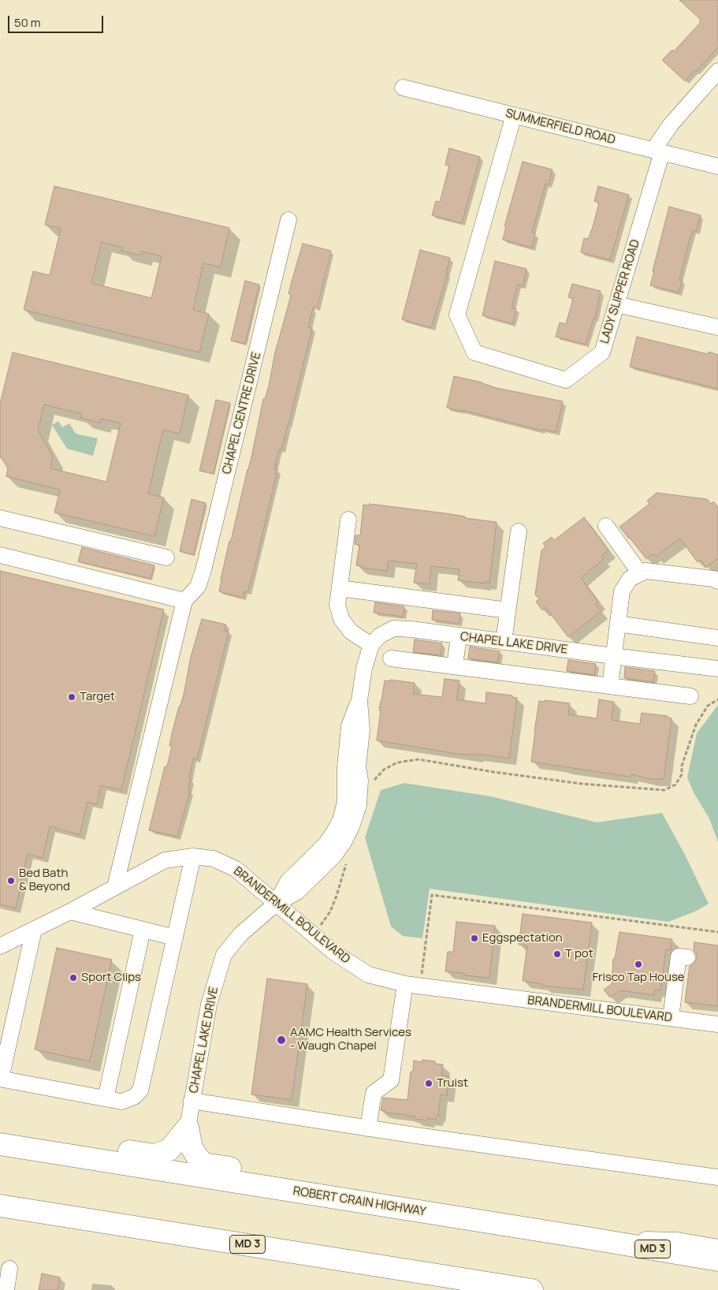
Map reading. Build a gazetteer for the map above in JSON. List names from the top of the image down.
{
  "streets": {
    "highway": ["ROBERT CRAIN HIGHWAY", "MD 3"],
    "street": [
      "SUMMERFIELD ROAD",
      "LADY SLIPPER ROAD",
      "CHAPEL CENTRE DRIVE",
      "CHAPEL LAKE DRIVE",
      "BRANDERMILL BOULEVARD"
    ]
  },
  "crossings": [
    ["SUMMERFIELD ROAD", "LADY SLIPPER ROAD"],
    ["CHAPEL LAKE DRIVE", "BRANDERMILL BOULEVARD"]
  ],
  "places": [
    "Target",
    "Bed Bath & Beyond",
    "Eggspectation",
    "T pot",
    "Frisco Tap House",
    "Sport Clips",
    "AAMC Health Services - Waugh Chapel",
    "Truist"
  ],
  "scale_bar": "50 m"
}
